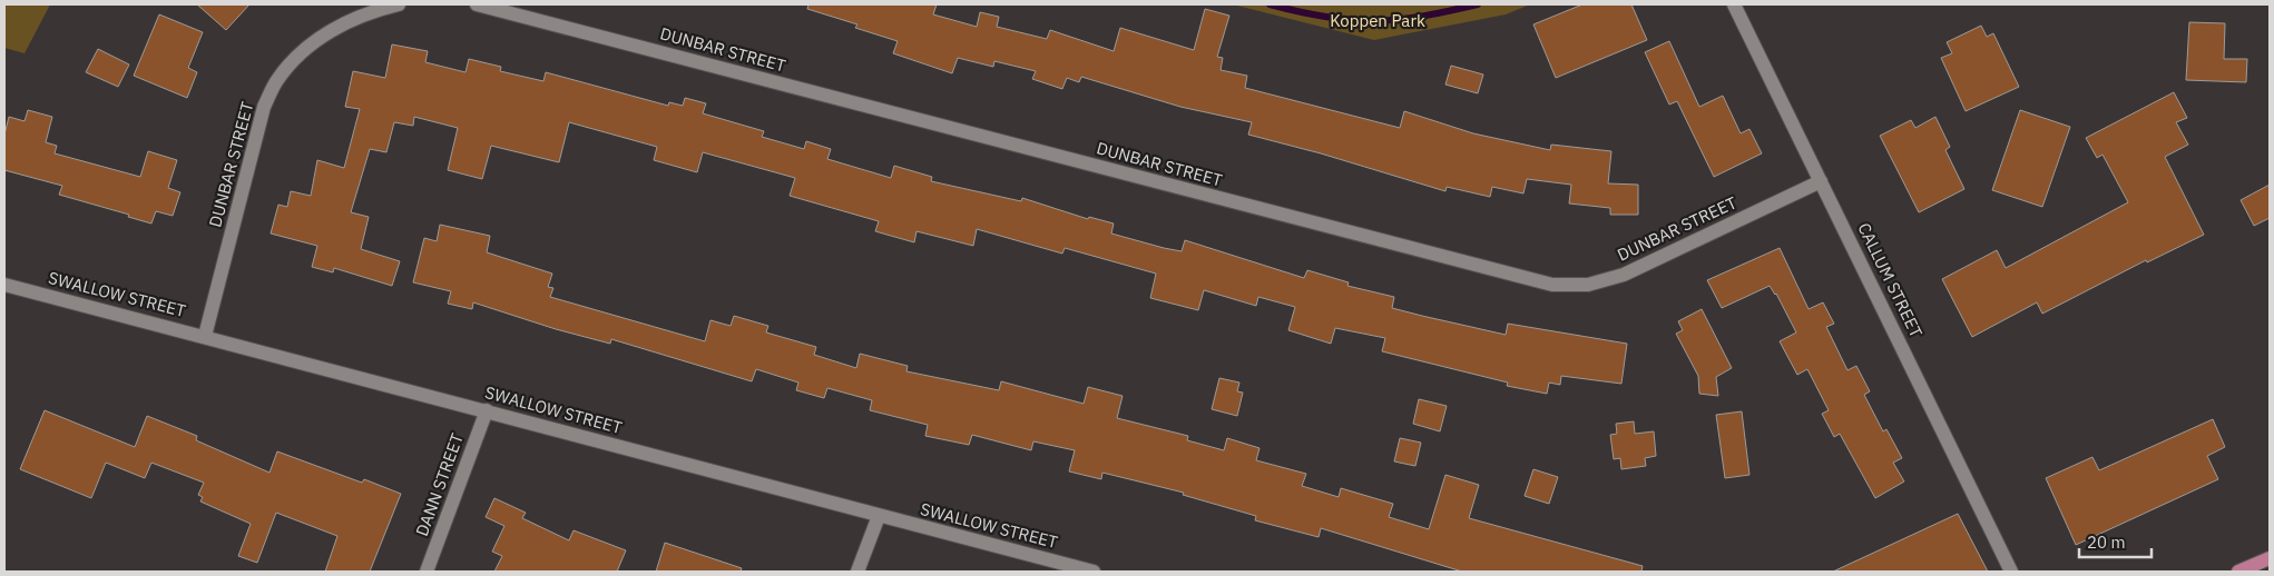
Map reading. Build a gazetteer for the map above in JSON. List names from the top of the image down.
{
  "streets": {
    "street": [
      "DUNBAR STREET",
      "CALLUM STREET",
      "SWALLOW STREET",
      "DANN STREET"
    ]
  },
  "crossings": [
    ["DUNBAR STREET", "CALLUM STREET"],
    ["DUNBAR STREET", "SWALLOW STREET"],
    ["SWALLOW STREET", "DANN STREET"]
  ],
  "parks": ["Koppen Park"],
  "scale_bar": "20 m"
}
